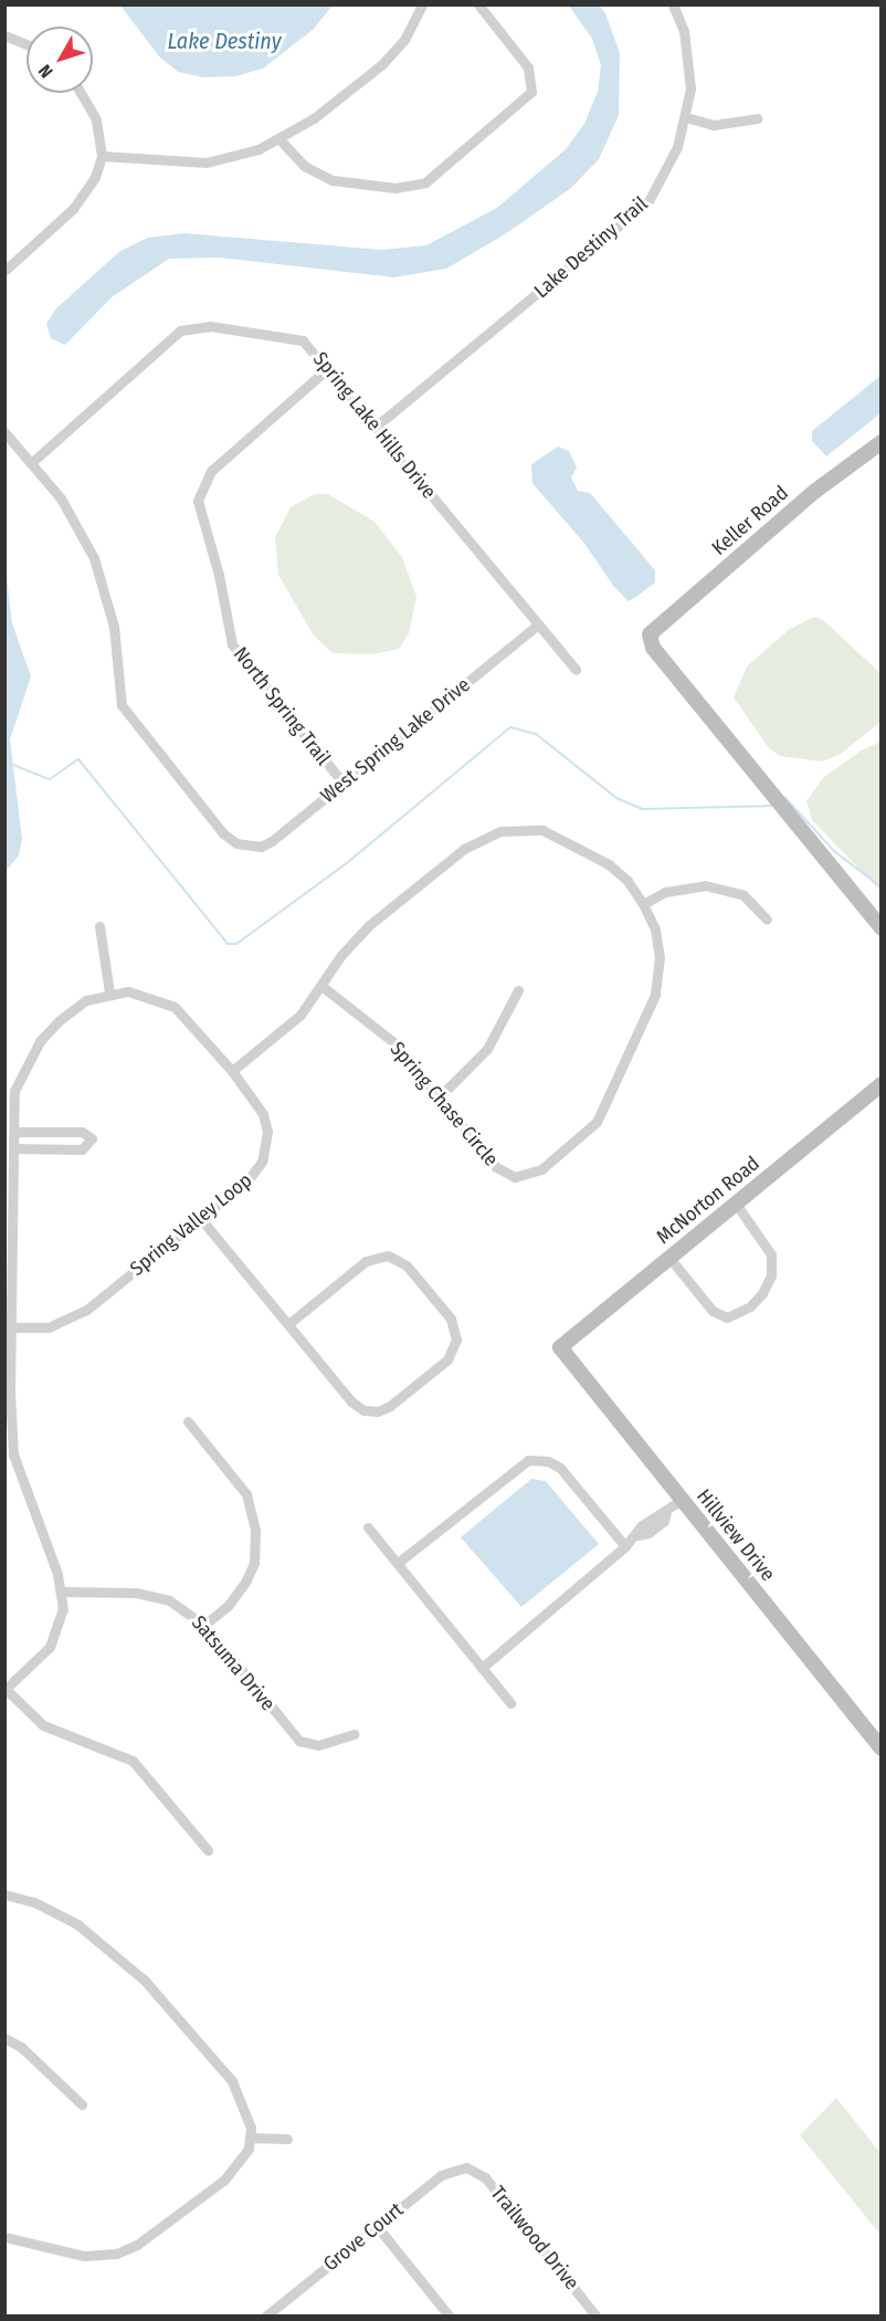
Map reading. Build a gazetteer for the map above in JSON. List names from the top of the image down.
{
  "streets": {
    "street": [
      "Lake Destiny Trail",
      "Spring Lake Hills Drive",
      "Keller Road",
      "North Spring Trail",
      "West Spring Lake Drive",
      "Spring Chase Circle",
      "McNorton Road",
      "Spring Valley Loop",
      "Hillview Drive",
      "Satsuma Drive",
      "Grove Court",
      "Trailwood Drive"
    ]
  },
  "crossings": [
    ["Lake Destiny Trail", "Spring Lake Hills Drive"],
    ["Spring Lake Hills Drive", "North Spring Trail"],
    ["Spring Lake Hills Drive", "West Spring Lake Drive"],
    ["North Spring Trail", "West Spring Lake Drive"],
    ["Spring Chase Circle", "Spring Valley Loop"],
    ["McNorton Road", "Hillview Drive"],
    ["Grove Court", "Trailwood Drive"]
  ],
  "water": ["Lake Destiny"],
  "north": "bottom left"
}
